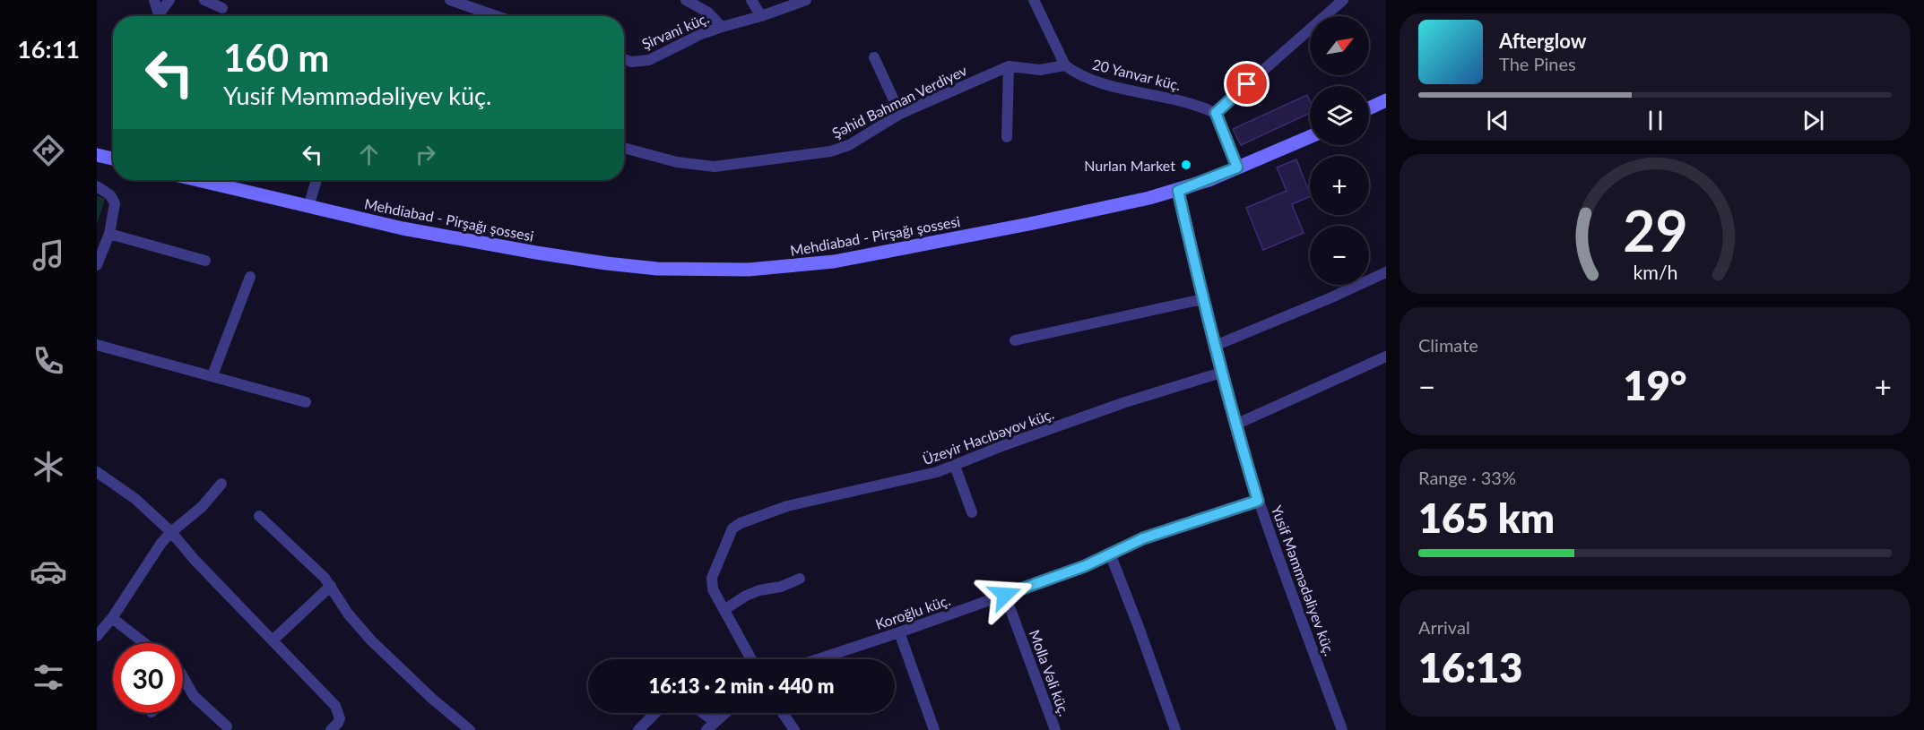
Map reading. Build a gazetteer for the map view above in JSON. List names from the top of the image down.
{
  "streets": {
    "main road": ["Mehdiabad - Pirşağı şossesi"],
    "street": [
      "Şirvani küç.",
      "20 Yanvar küç.",
      "Şəhid Bəhman Verdiyev",
      "Üzeyir Hacıbəyov küç.",
      "Yusif Məmmədəliyev küç.",
      "Koroğlu küç.",
      "Molla Vəli küç."
    ]
  },
  "crossings": [
    ["Mehdiabad - Pirşağı şossesi", "Yusif Məmmədəliyev küç."],
    ["Üzeyir Hacıbəyov küç.", "Yusif Məmmədəliyev küç."],
    ["Yusif Məmmədəliyev küç.", "Koroğlu küç."],
    ["Koroğlu küç.", "Molla Vəli küç."]
  ],
  "places": ["Nurlan Market"],
  "north": "top right",
  "page": {
    "tabs": "16:11",
    "map_buttons": ["+", "−"],
    "turn": ["160 m", "Yusif Məmmədəliyev küç."],
    "song": ["Afterglow", "The Pines"],
    "tile": [
      "Climate",
      ["Range · 33%", "165 km"],
      ["Arrival", "16:13"]
    ],
    "heat": ["−", "19°", "+"],
    "limit": "30",
    "trip": "16:13 · 2 min · 440 m",
    "gauge": ["29", "km/h"]
  }
}
